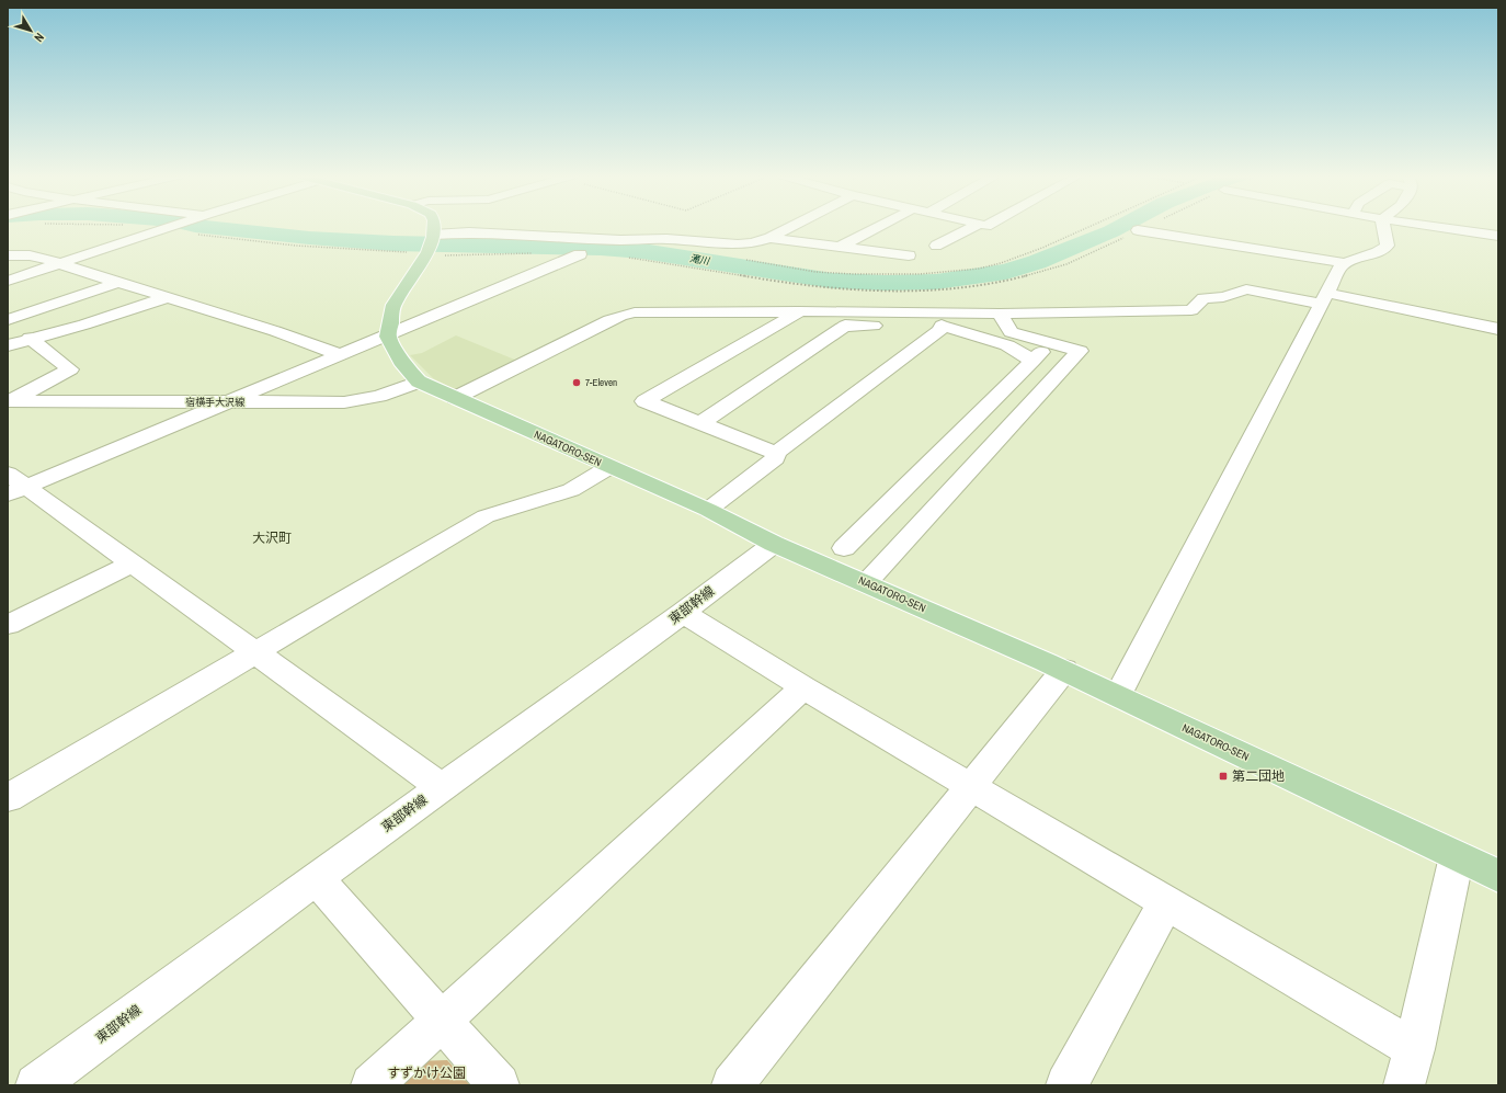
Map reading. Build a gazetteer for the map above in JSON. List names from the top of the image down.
{
  "streets": {
    "main road": ["NAGATORO-SEN"],
    "street": ["宿横手大沢線", "東部幹線"]
  },
  "crossings": [
    ["宿横手大沢線", "NAGATORO-SEN"],
    ["NAGATORO-SEN", "東部幹線"]
  ],
  "districts": ["大沢町"],
  "water": ["滝川"],
  "parks": ["すずかけ公園"],
  "places": {
    "other": ["7-Eleven"],
    "transit": ["第二団地"]
  },
  "north": "bottom right"
}
